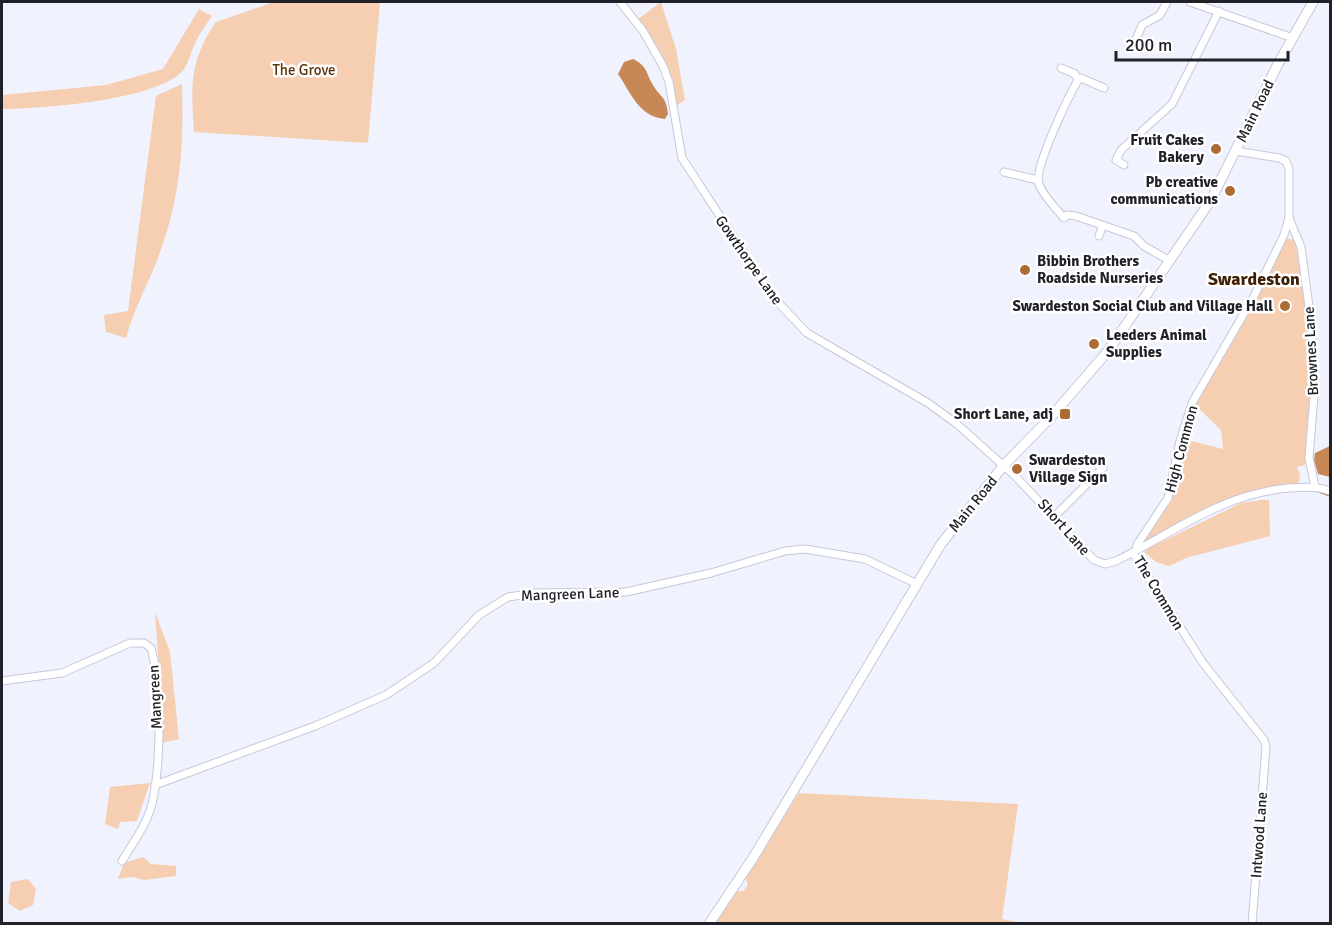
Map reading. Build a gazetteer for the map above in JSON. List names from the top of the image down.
{
  "streets": {
    "main road": ["Main Road"],
    "street": [
      "Gowthorpe Lane",
      "Brownes Lane",
      "High Common",
      "Short Lane",
      "The Common",
      "Mangreen Lane",
      "Mangreen",
      "Intwood Lane"
    ]
  },
  "crossings": [
    ["Main Road", "Gowthorpe Lane"],
    ["Main Road", "Brownes Lane"],
    ["Main Road", "Short Lane"],
    ["Main Road", "Mangreen Lane"],
    ["Gowthorpe Lane", "Short Lane"],
    ["Brownes Lane", "High Common"],
    ["Brownes Lane", "The Common"],
    ["High Common", "Short Lane"],
    ["High Common", "The Common"],
    ["Short Lane", "The Common"],
    ["The Common", "Intwood Lane"],
    ["Mangreen Lane", "Mangreen"]
  ],
  "districts": ["Swardeston"],
  "parks": ["The Grove"],
  "places": {
    "other": [
      "Fruit Cakes Bakery",
      "Pb creative communications",
      "Bibbin Brothers Roadside Nurseries",
      "Swardeston Social Club and Village Hall",
      "Leeders Animal Supplies",
      "Swardeston Village Sign"
    ],
    "transit": ["Short Lane, adj"]
  },
  "scale_bar": "200 m"
}
